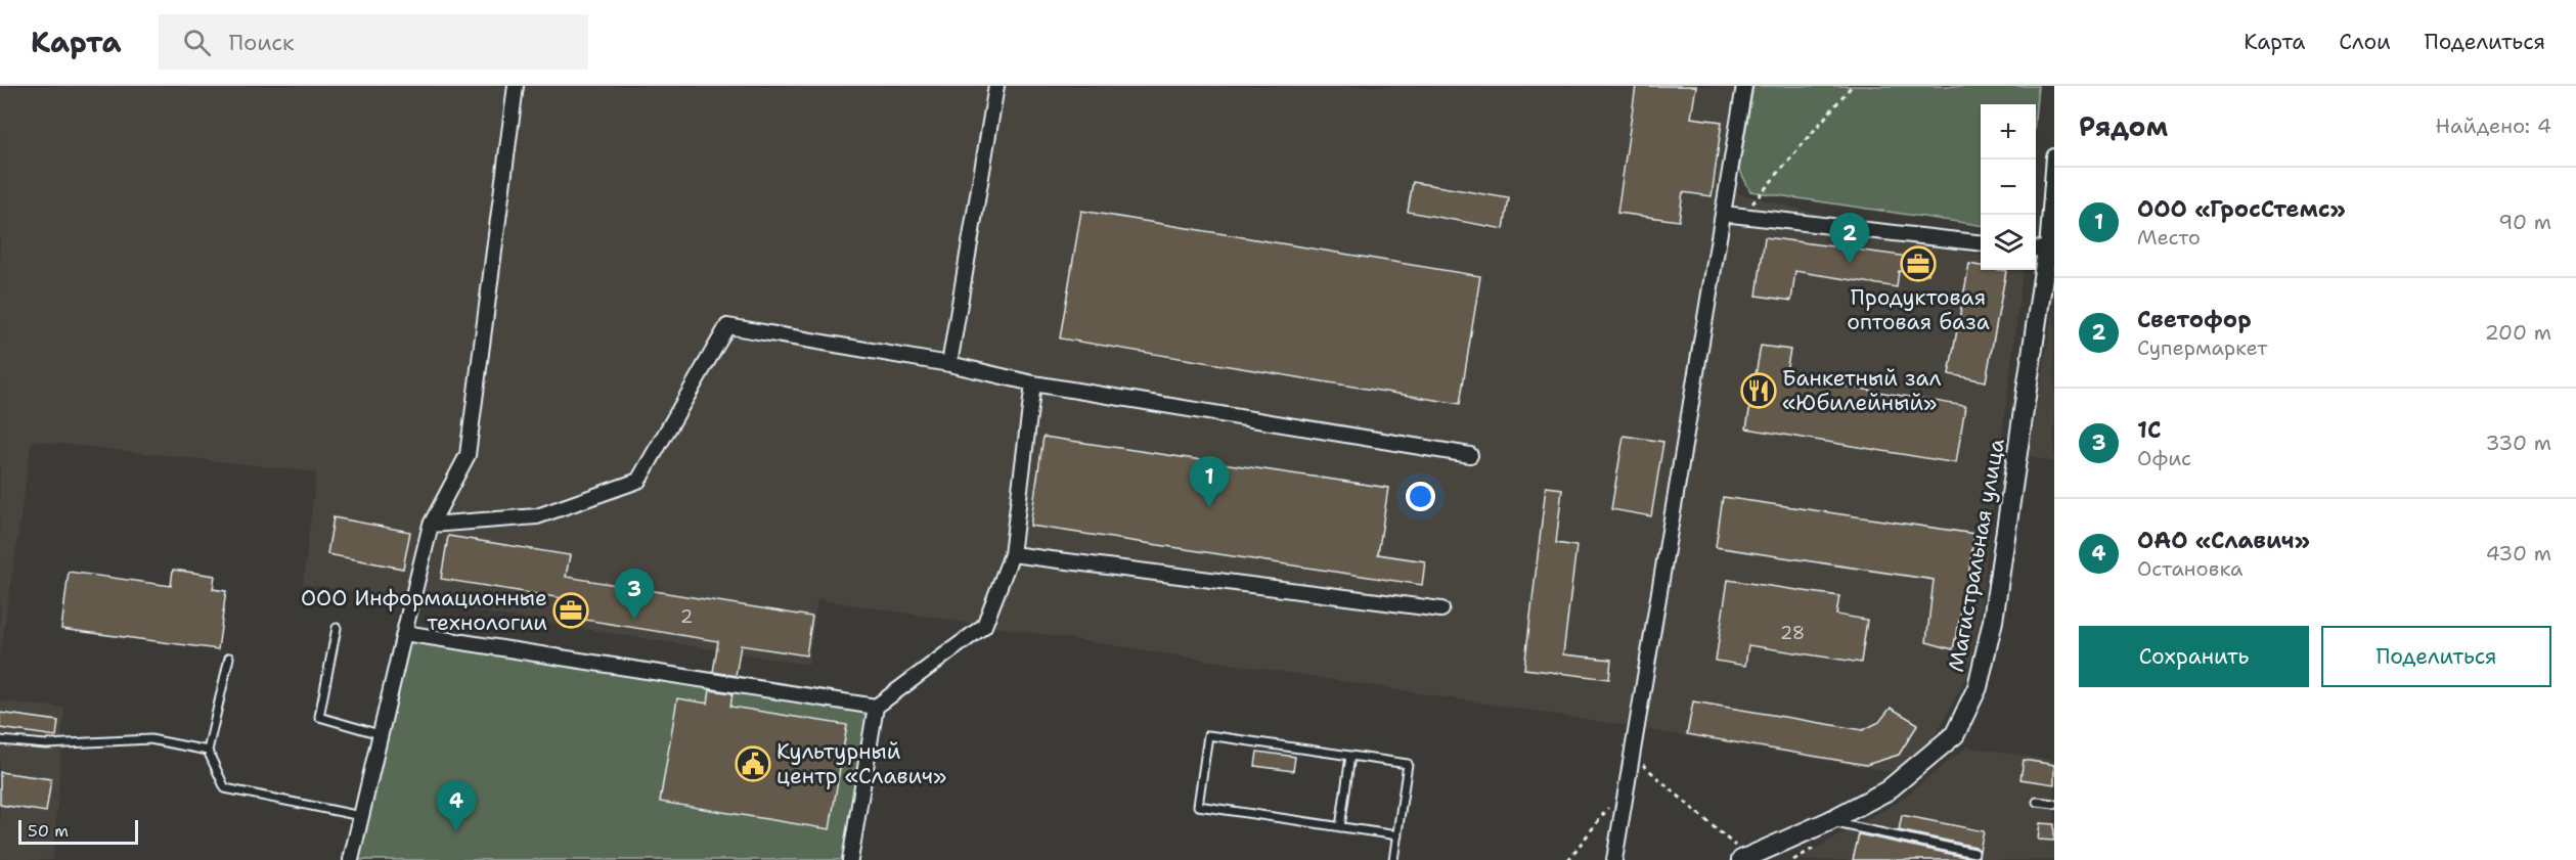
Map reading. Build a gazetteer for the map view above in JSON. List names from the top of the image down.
{
  "streets": {
    "main road": ["Магистральная улица"]
  },
  "places": {
    "office": ["Продуктовая оптовая база", "ООО Информационные технологии"],
    "restaurant": ["Банкетный зал «Юбилейный»"],
    "public building": ["Культурный центр «Славич»"]
  },
  "house_numbers": ["2", "28"],
  "scale_bar": "50 m",
  "page": {
    "header": "Карта",
    "search": "Поиск",
    "nav": ["Карта", "Слои", "Поделиться"],
    "heading": ["Рядом", "Найдено: 4"],
    "map_buttons": ["+", "−"],
    "list": [
      {
        "mark": "1",
        "name": "ООО «ГросСтемс»",
        "note": "Место",
        "value": "90 m"
      },
      {
        "mark": "2",
        "name": "Светофор",
        "note": "Супермаркет",
        "value": "200 m"
      },
      {
        "mark": "3",
        "name": "1С",
        "note": "Офис",
        "value": "330 m"
      },
      {
        "mark": "4",
        "name": "ОАО «Славич»",
        "note": "Остановка",
        "value": "430 m"
      }
    ],
    "pins": [
      "2",
      "1",
      "3",
      "4"
    ],
    "buttons": ["Сохранить", "Поделиться"],
    "scale": "50 m"
  }
}
